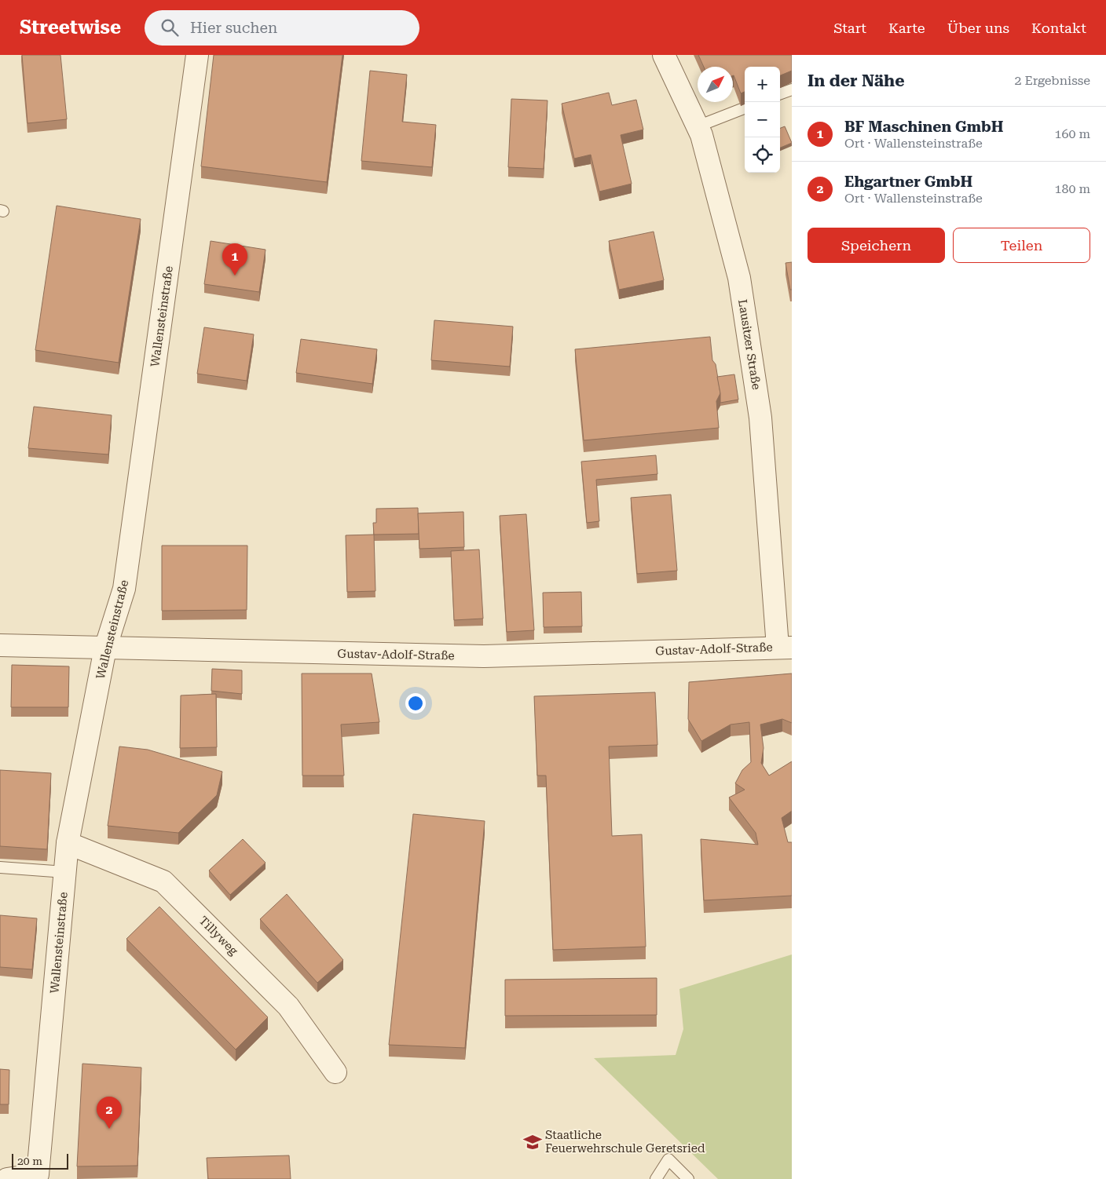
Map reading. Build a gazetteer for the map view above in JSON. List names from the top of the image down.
{
  "streets": {
    "street": [
      "Wallensteinstraße",
      "Lausitzer Straße",
      "Gustav-Adolf-Straße",
      "Tillyweg"
    ]
  },
  "crossings": [
    ["Wallensteinstraße", "Gustav-Adolf-Straße"],
    ["Wallensteinstraße", "Tillyweg"],
    ["Lausitzer Straße", "Gustav-Adolf-Straße"]
  ],
  "places": {
    "school or university": ["Staatliche Feuerwehrschule Geretsried"]
  },
  "scale_bar": "20 m",
  "north": "top right",
  "page": {
    "header": "Streetwise",
    "search": "Hier suchen",
    "nav": [
      "Start",
      "Karte",
      "Über uns",
      "Kontakt"
    ],
    "heading": ["In der Nähe", "2 Ergebnisse"],
    "map_buttons": ["+", "−"],
    "list": [
      {
        "mark": "1",
        "name": "BF Maschinen GmbH",
        "note": "Ort · Wallensteinstraße",
        "value": "160 m"
      },
      {
        "mark": "2",
        "name": "Ehgartner GmbH",
        "note": "Ort · Wallensteinstraße",
        "value": "180 m"
      }
    ],
    "buttons": ["Speichern", "Teilen"],
    "pins": ["1", "2"],
    "scale": "20 m"
  }
}
